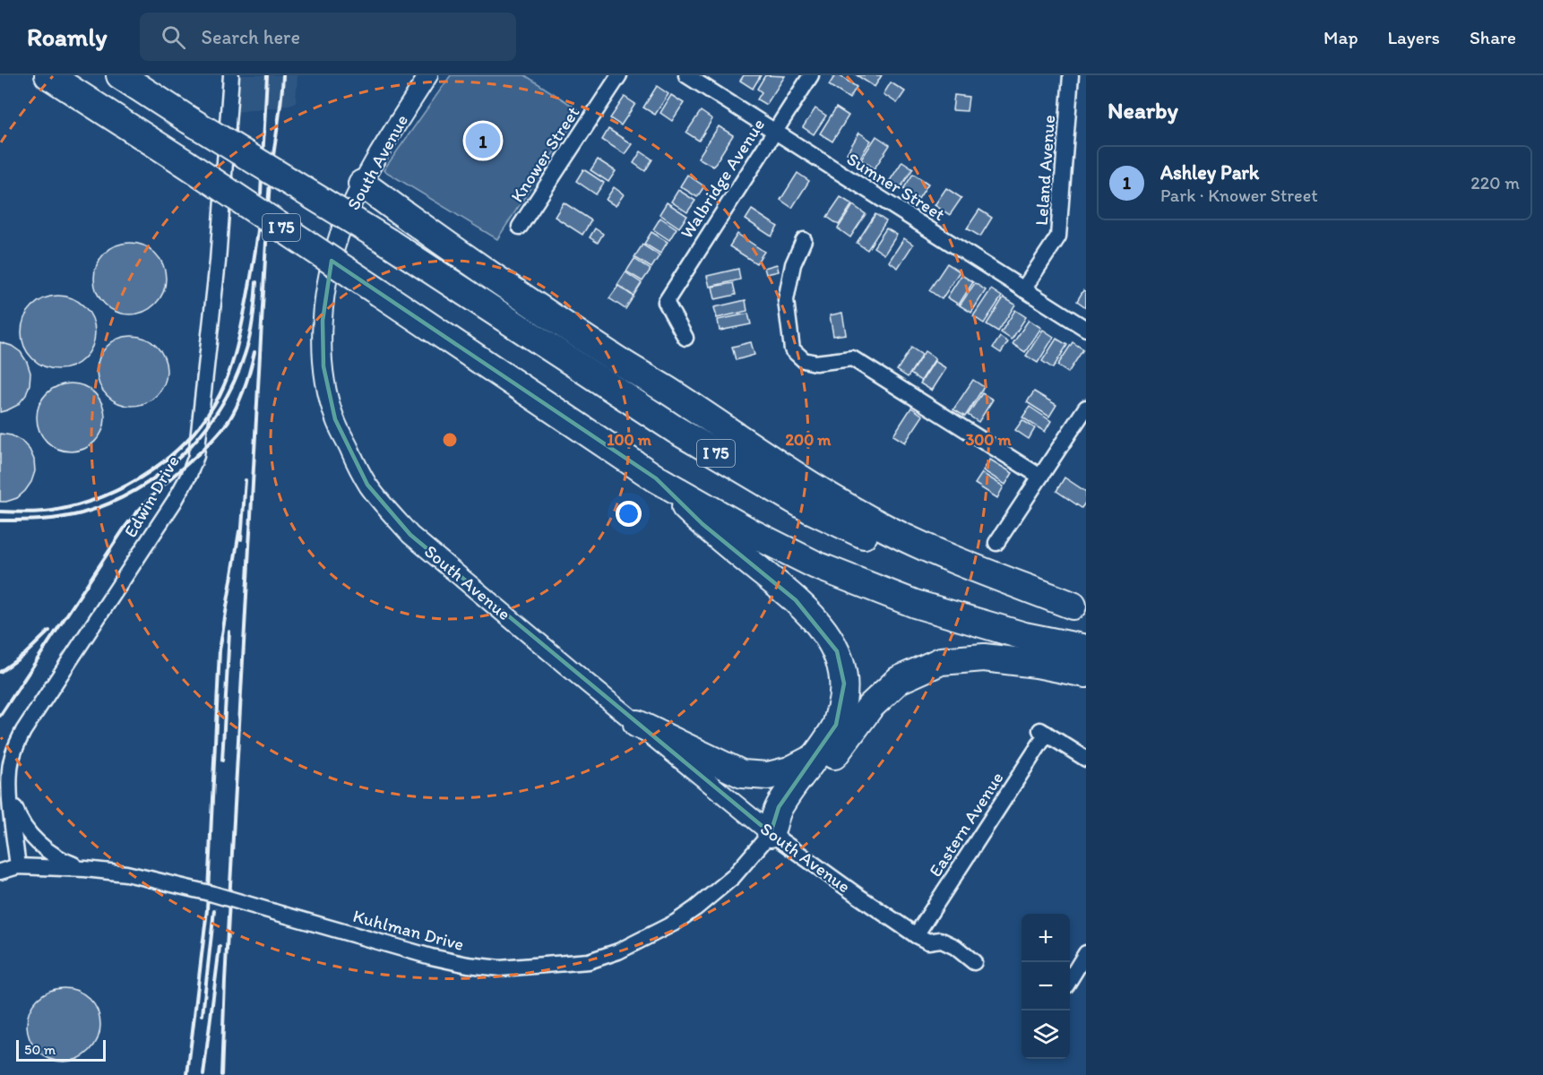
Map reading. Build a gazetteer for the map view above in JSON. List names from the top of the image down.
{
  "streets": {
    "highway": ["I 75"],
    "street": [
      "Knower Street",
      "South Avenue",
      "Leland Avenue",
      "Walbridge Avenue",
      "Sumner Street",
      "Edwin Drive",
      "Eastern Avenue",
      "Kuhlman Drive"
    ]
  },
  "crossings": [
    ["South Avenue", "Eastern Avenue"],
    ["South Avenue", "Kuhlman Drive"],
    ["Leland Avenue", "Sumner Street"],
    ["Walbridge Avenue", "Sumner Street"],
    ["Edwin Drive", "Kuhlman Drive"]
  ],
  "scale_bar": "50 m",
  "page": {
    "header": "Roamly",
    "search": "Search here",
    "nav": ["Map", "Layers", "Share"],
    "heading": "Nearby",
    "pins": "1",
    "list": [
      {
        "mark": "1",
        "name": "Ashley Park",
        "note": "Park · Knower Street",
        "value": "220 m"
      }
    ],
    "map_buttons": ["+", "−"],
    "scale": "50 m"
  },
  "rings": ["100 m", "200 m", "300 m"]
}
